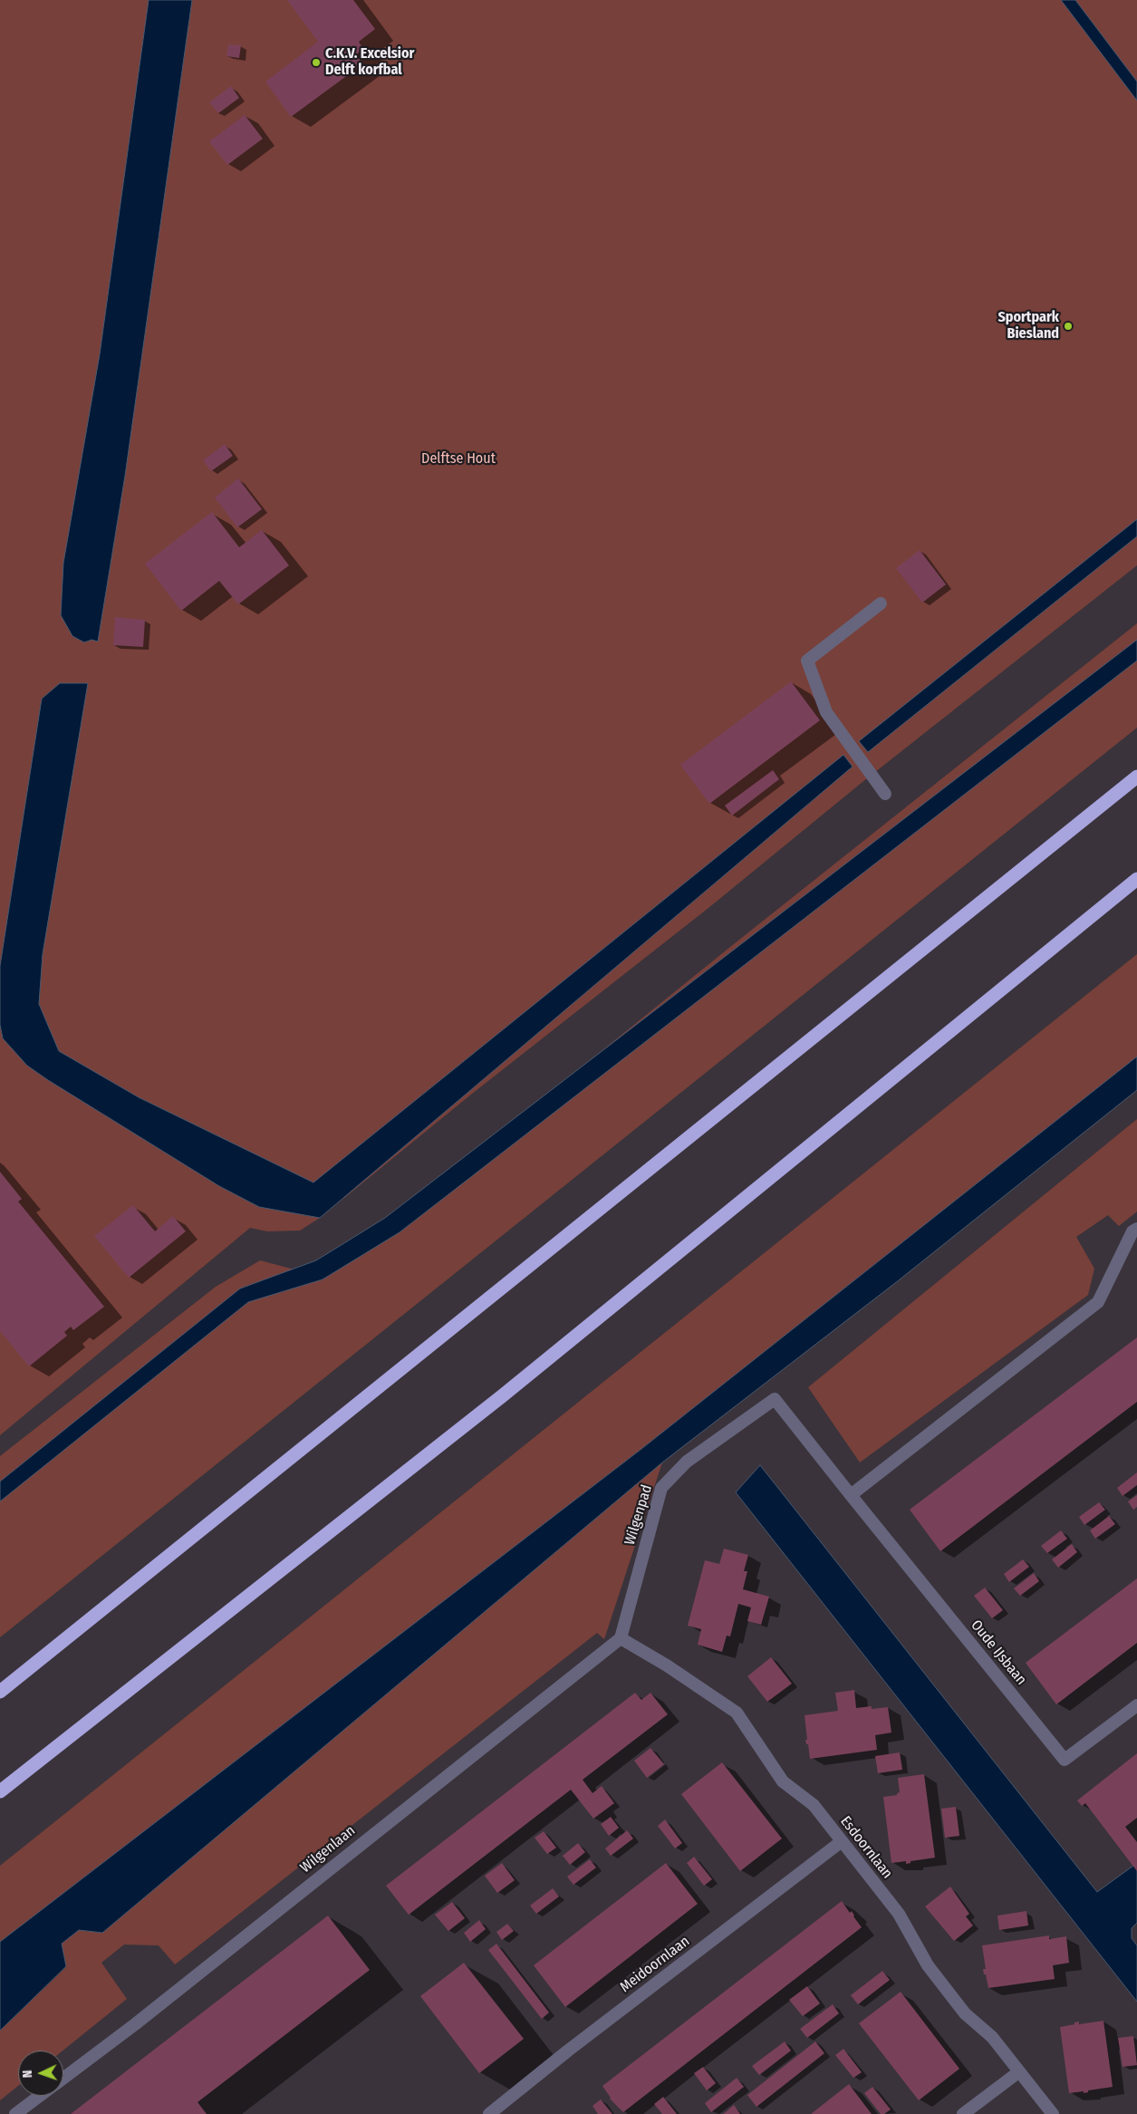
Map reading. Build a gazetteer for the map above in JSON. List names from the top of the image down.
{
  "streets": {
    "street": [
      "Wilgenpad",
      "Oude IJsbaan",
      "Esdoornlaan",
      "Wilgenlaan",
      "Meidoornlaan"
    ]
  },
  "crossings": [
    ["Wilgenpad", "Oude IJsbaan"],
    ["Wilgenpad", "Esdoornlaan"],
    ["Wilgenpad", "Wilgenlaan"],
    ["Esdoornlaan", "Wilgenlaan"],
    ["Esdoornlaan", "Meidoornlaan"]
  ],
  "parks": ["Delftse Hout"],
  "places": ["C.K.V. Excelsior Delft korfbal", "Sportpark Biesland"],
  "north": "left"
}
